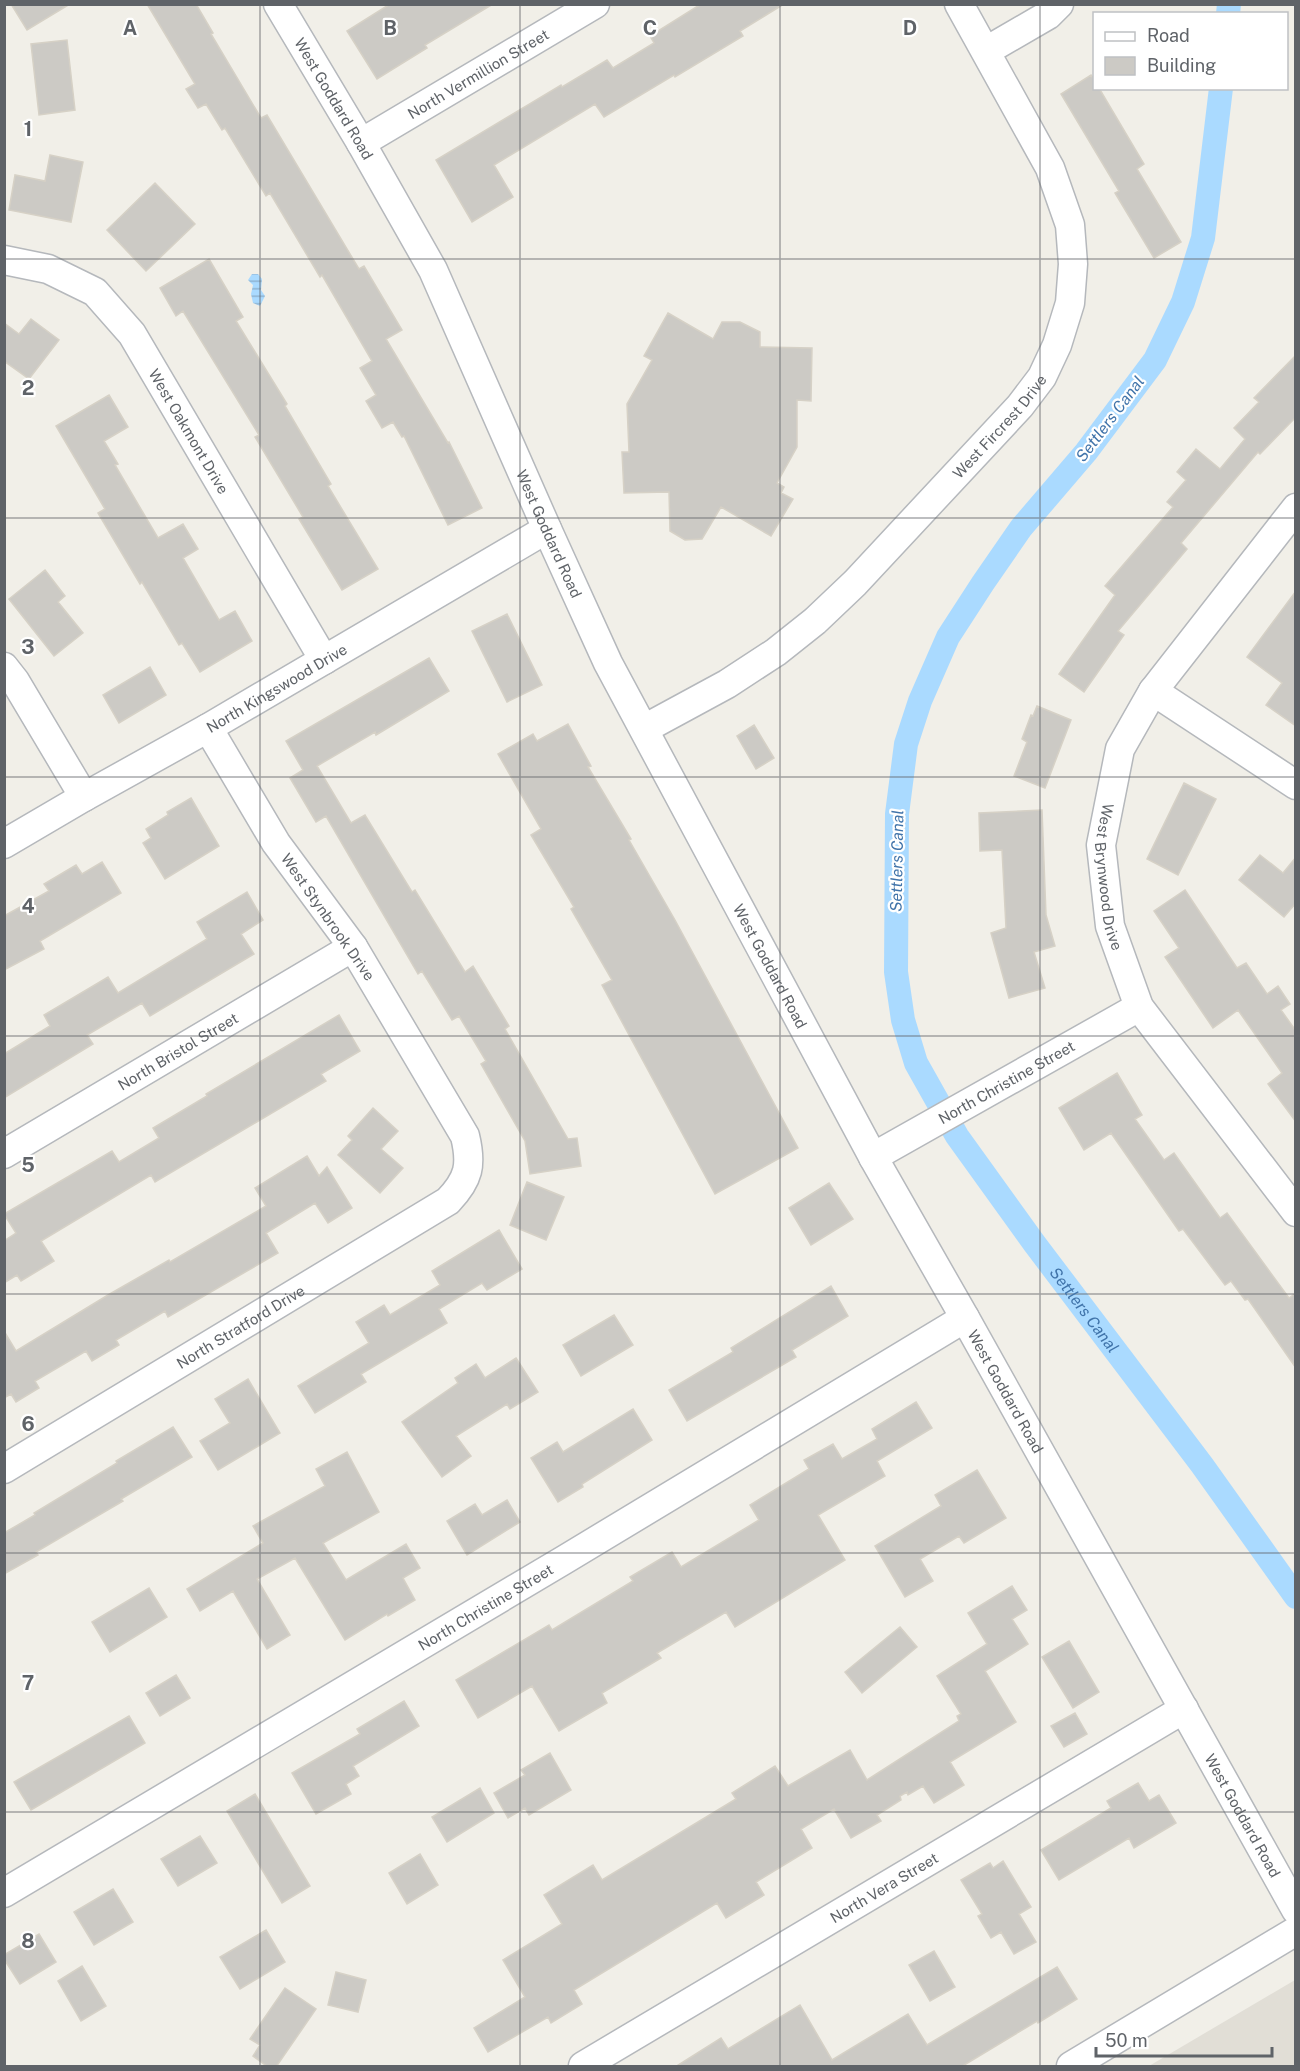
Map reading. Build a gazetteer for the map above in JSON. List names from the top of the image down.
{
  "streets": {
    "street": [
      "North Vermillion Street",
      "West Goddard Road",
      "West Fircrest Drive",
      "West Oakmont Drive",
      "North Kingswood Drive",
      "West Brynwood Drive",
      "West Stynbrook Drive",
      "North Bristol Street",
      "North Christine Street",
      "North Stratford Drive",
      "North Vera Street"
    ]
  },
  "crossings": [
    ["North Vermillion Street", "West Goddard Road"],
    ["West Goddard Road", "West Fircrest Drive"],
    ["West Goddard Road", "North Kingswood Drive"],
    ["West Goddard Road", "North Christine Street"],
    ["West Goddard Road", "North Vera Street"],
    ["West Oakmont Drive", "North Kingswood Drive"],
    ["North Kingswood Drive", "West Stynbrook Drive"],
    ["West Brynwood Drive", "North Christine Street"],
    ["West Stynbrook Drive", "North Bristol Street"],
    ["West Stynbrook Drive", "North Stratford Drive"]
  ],
  "water": ["Settlers Canal"],
  "legend": ["Road", "Building"],
  "scale_bar": "50 m",
  "grid": {
    "columns": [
      "A",
      "B",
      "C",
      "D"
    ],
    "rows": [
      "1",
      "2",
      "3",
      "4",
      "5",
      "6",
      "7",
      "8"
    ]
  }
}
